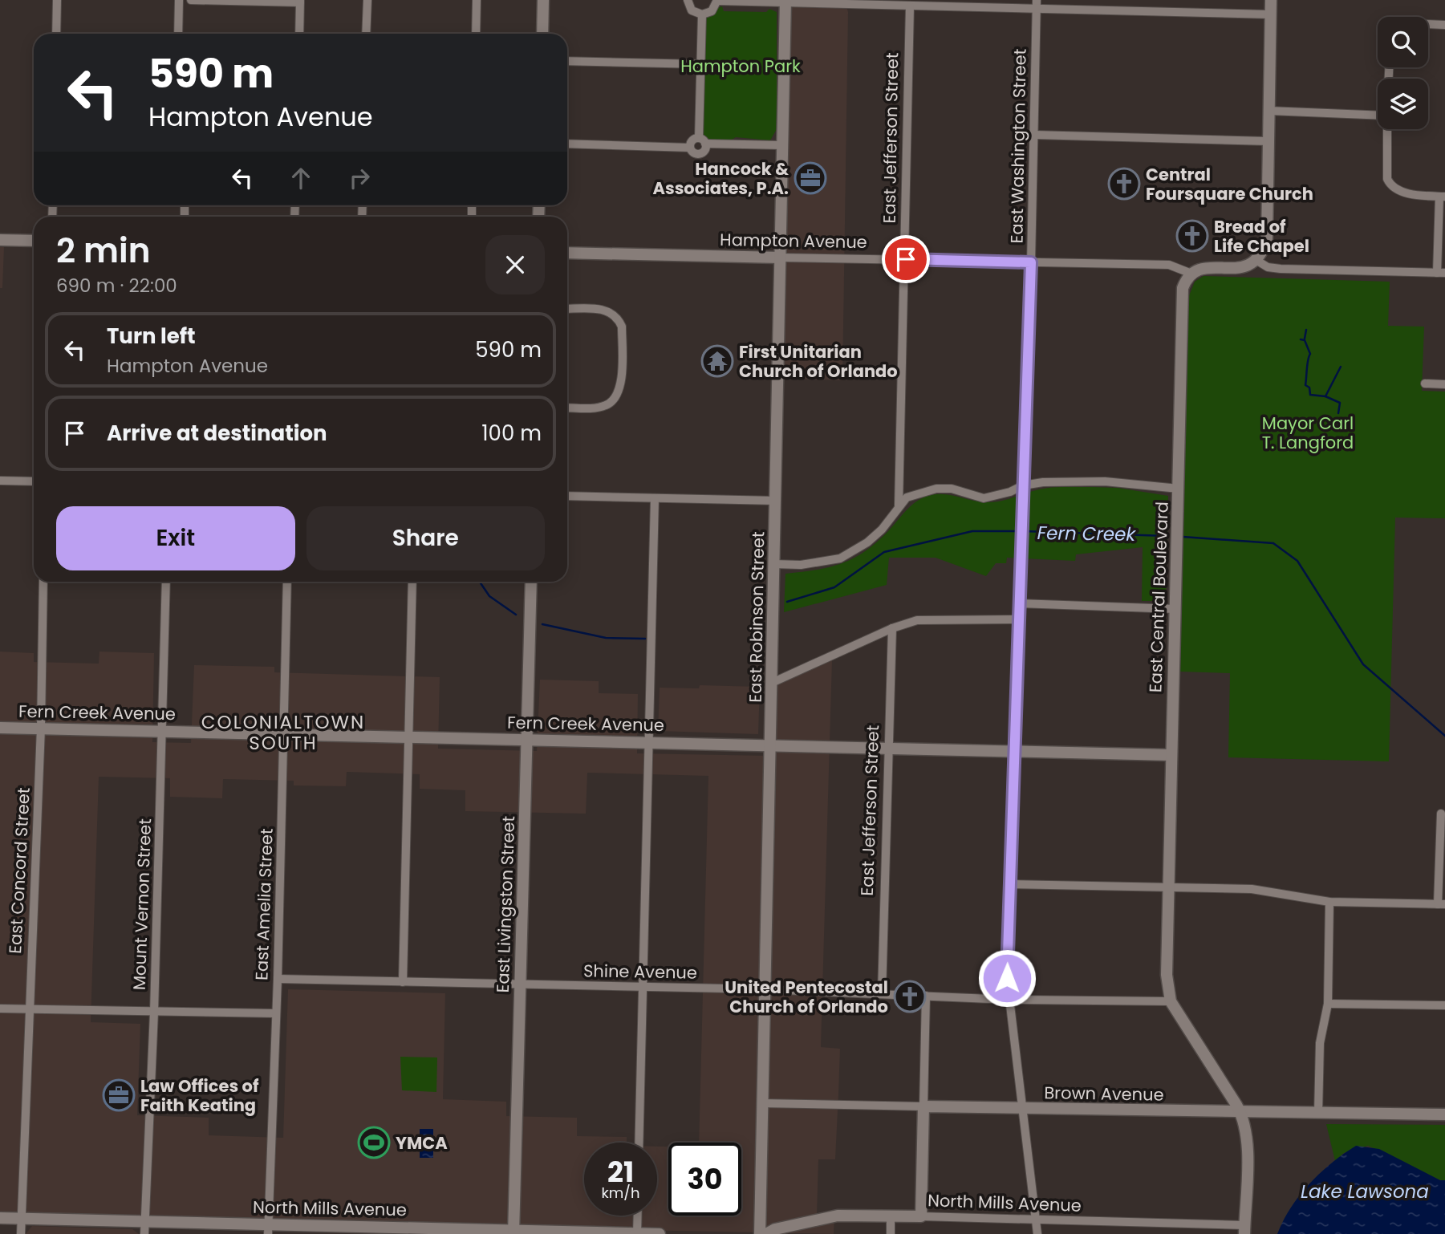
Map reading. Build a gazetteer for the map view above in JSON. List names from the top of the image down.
{
  "streets": {
    "street": [
      "East Jefferson Street",
      "East Washington Street",
      "Hampton Avenue",
      "East Central Boulevard",
      "East Robinson Street",
      "Fern Creek Avenue",
      "East Concord Street",
      "Mount Vernon Street",
      "East Amelia Street",
      "East Livingston Street",
      "Shine Avenue",
      "Brown Avenue",
      "North Mills Avenue"
    ]
  },
  "crossings": [
    ["East Jefferson Street", "Hampton Avenue"],
    ["East Jefferson Street", "Fern Creek Avenue"],
    ["East Jefferson Street", "Shine Avenue"],
    ["East Washington Street", "Hampton Avenue"],
    ["East Washington Street", "Fern Creek Avenue"],
    ["East Washington Street", "Shine Avenue"],
    ["East Washington Street", "Brown Avenue"],
    ["East Washington Street", "North Mills Avenue"],
    ["Hampton Avenue", "East Central Boulevard"],
    ["Hampton Avenue", "East Robinson Street"],
    ["East Central Boulevard", "Fern Creek Avenue"],
    ["East Central Boulevard", "Shine Avenue"],
    ["East Central Boulevard", "Brown Avenue"],
    ["East Central Boulevard", "North Mills Avenue"],
    ["East Robinson Street", "Fern Creek Avenue"],
    ["East Robinson Street", "Shine Avenue"],
    ["East Robinson Street", "Brown Avenue"],
    ["Fern Creek Avenue", "East Concord Street"],
    ["Fern Creek Avenue", "Mount Vernon Street"],
    ["Fern Creek Avenue", "East Amelia Street"],
    ["Fern Creek Avenue", "East Livingston Street"],
    ["East Concord Street", "North Mills Avenue"],
    ["Mount Vernon Street", "North Mills Avenue"],
    ["East Amelia Street", "Shine Avenue"],
    ["East Amelia Street", "North Mills Avenue"],
    ["East Livingston Street", "Shine Avenue"],
    ["East Livingston Street", "North Mills Avenue"]
  ],
  "districts": ["COLONIALTOWN SOUTH"],
  "water": ["Fern Creek", "Lake Lawsona"],
  "parks": ["Hampton Park", "Mayor Carl T. Langford"],
  "places": {
    "office": ["Hancock & Associates, P.A.", "Law Offices of Faith Keating"],
    "church": ["Central Foursquare Church", "Bread of Life Chapel", "United Pentecostal Church of Orlando"],
    "temple": ["First Unitarian Church of Orlando"],
    "sports": ["YMCA"]
  },
  "page": {
    "turn": ["590 m", "Hampton Avenue"],
    "heading": ["2 min", "690 m · 22:00"],
    "list": [
      {
        "name": "Turn left",
        "note": "Hampton Avenue",
        "value": "590 m"
      },
      {
        "name": "Arrive at destination",
        "value": "100 m"
      }
    ],
    "buttons": ["Exit", "Share"],
    "speed": "21 km/h",
    "limit": "30"
  }
}
